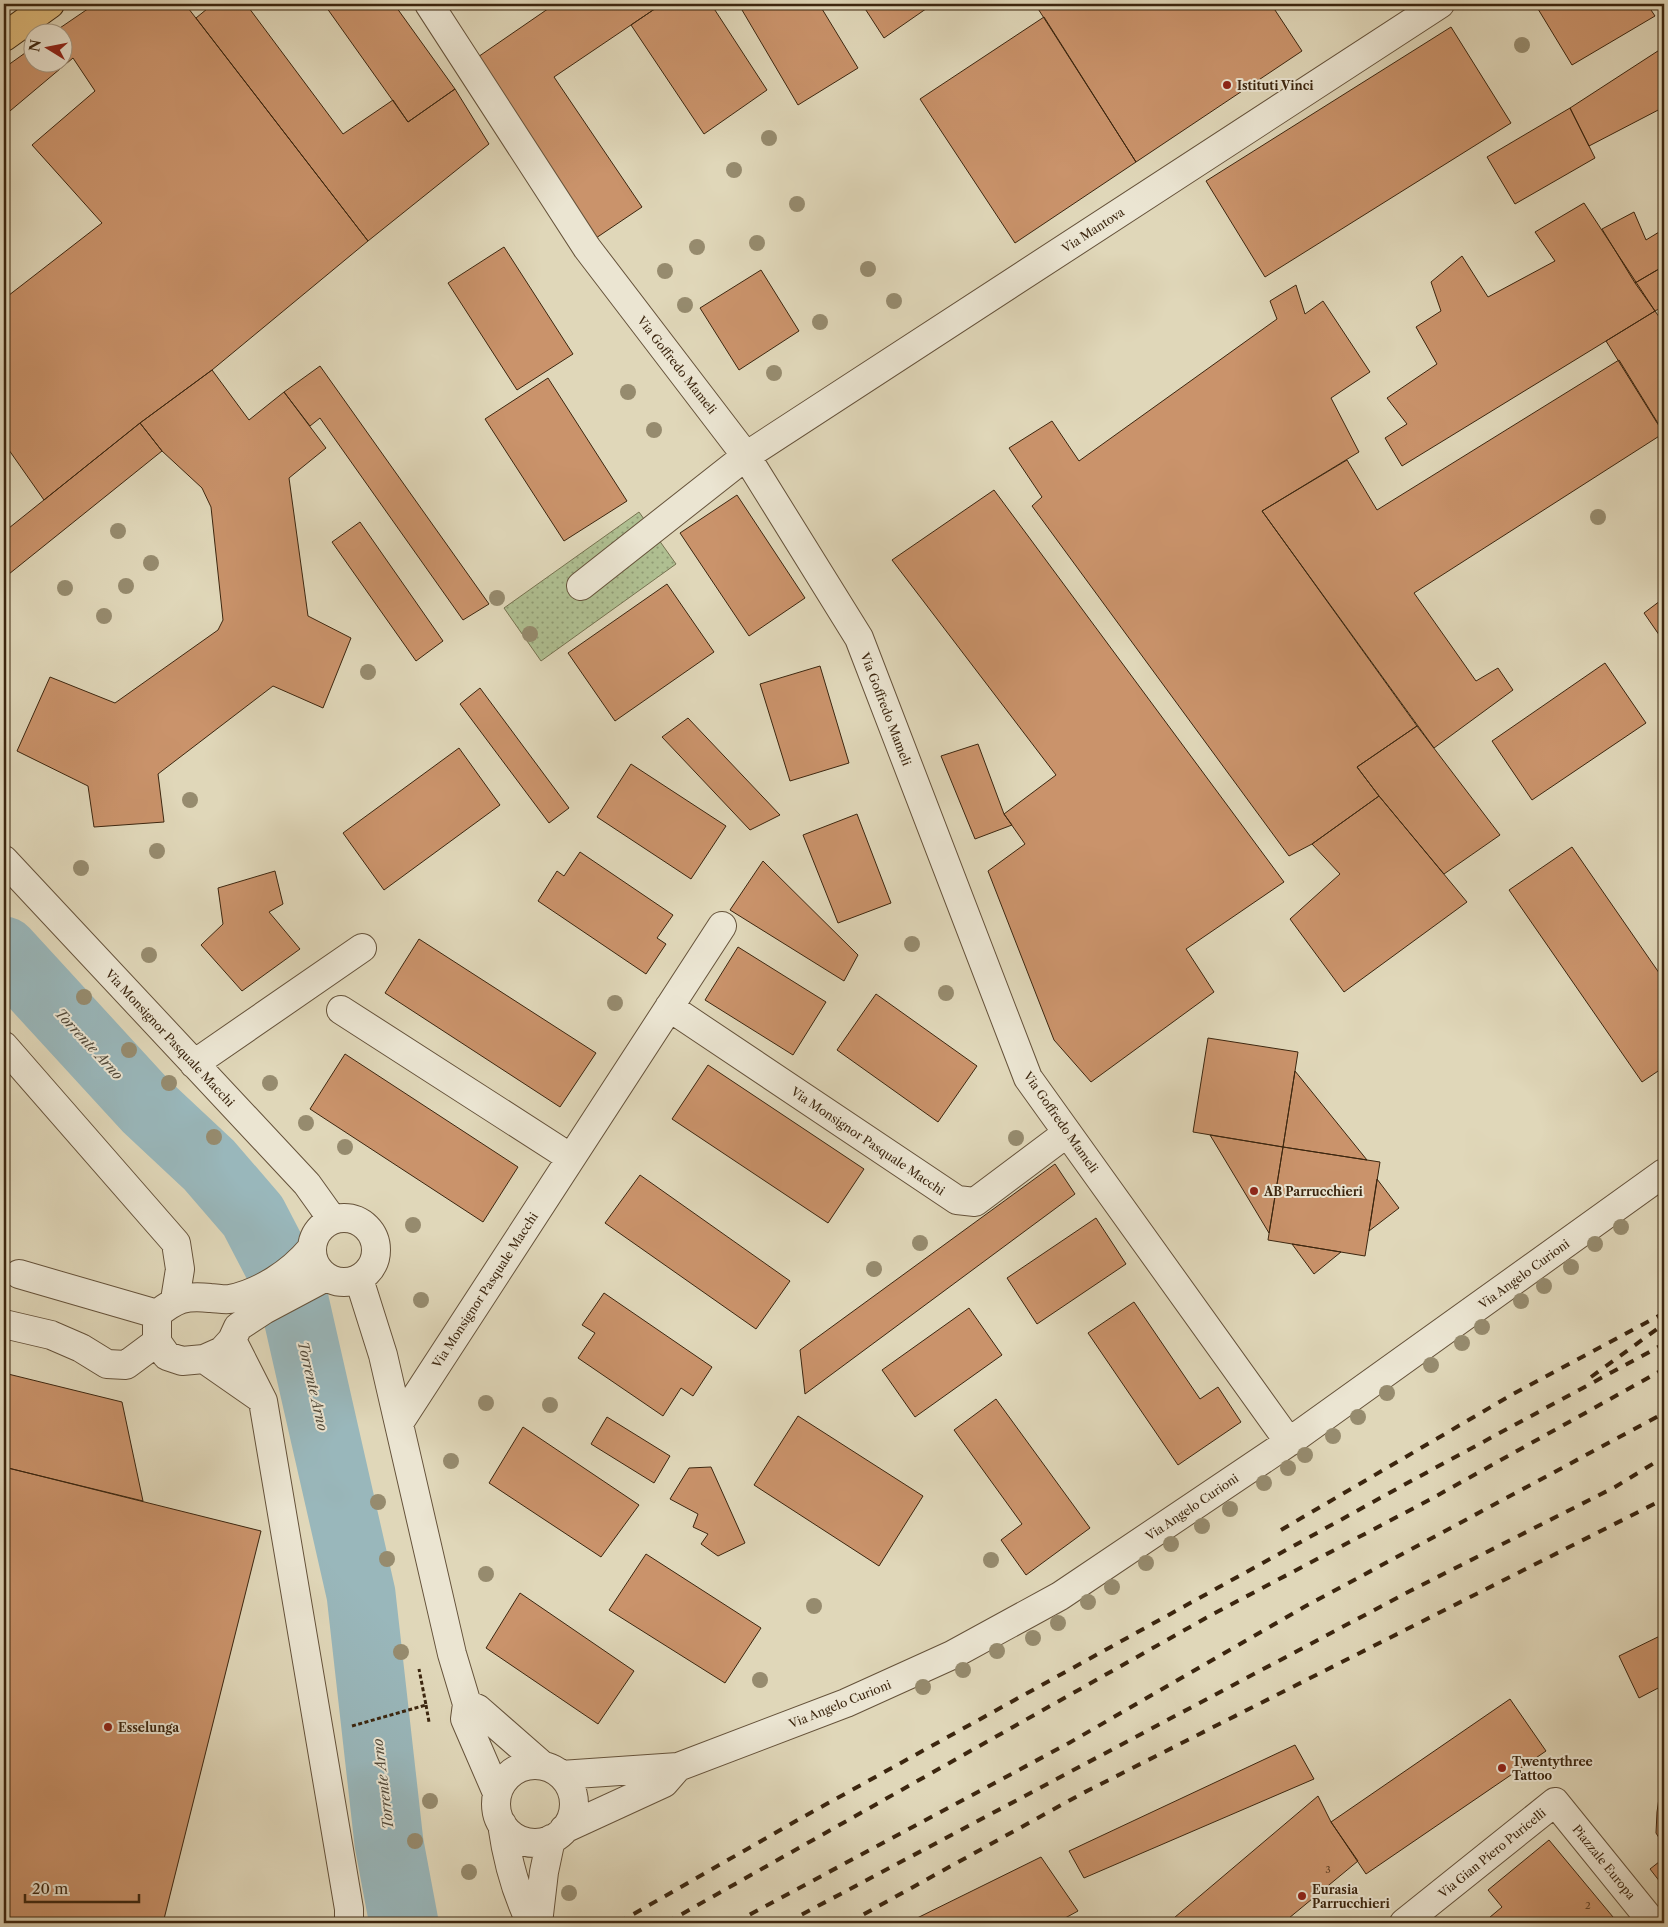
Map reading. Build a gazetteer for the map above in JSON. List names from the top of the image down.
{
  "streets": {
    "street": [
      "Via Mantova",
      "Via Goffredo Mameli",
      "Via Monsignor Pasquale Macchi",
      "Via Angelo Curioni",
      "Via Gian Piero Puricelli",
      "Piazzale Europa"
    ]
  },
  "crossings": [
    ["Via Mantova", "Via Goffredo Mameli"],
    ["Via Goffredo Mameli", "Via Monsignor Pasquale Macchi"],
    ["Via Goffredo Mameli", "Via Angelo Curioni"],
    ["Via Gian Piero Puricelli", "Piazzale Europa"]
  ],
  "water": ["Torrente Arno"],
  "places": [
    "Istituti Vinci",
    "AB Parrucchieri",
    "Esselunga",
    "Twentythree Tattoo",
    "Eurasia Parrucchieri"
  ],
  "house_numbers": ["3", "2"],
  "scale_bar": "20 m",
  "north": "left"
}
